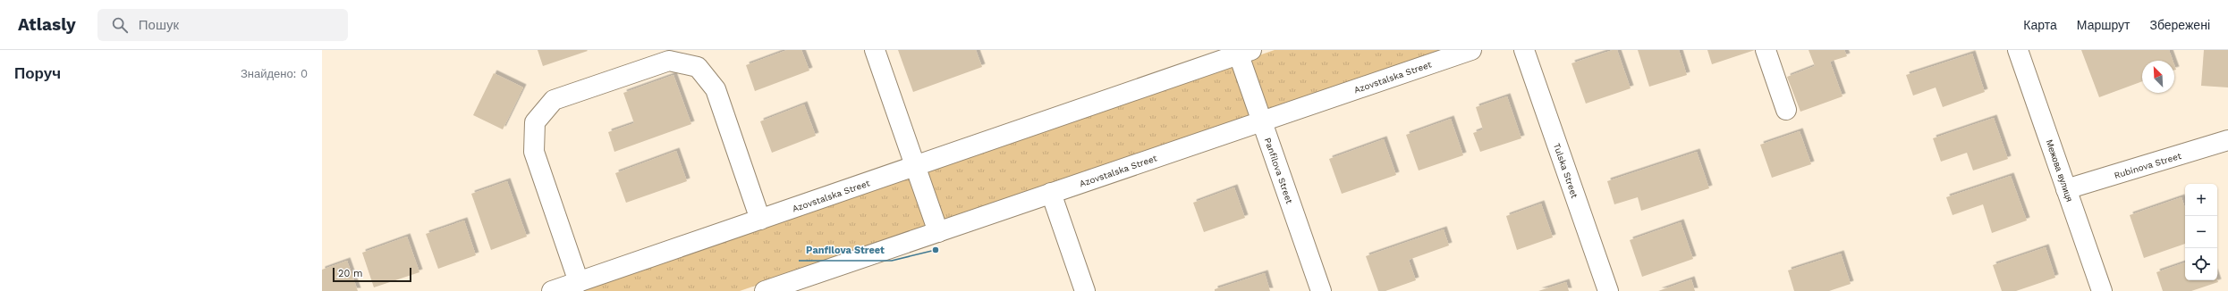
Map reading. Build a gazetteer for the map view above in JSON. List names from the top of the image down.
{
  "streets": {
    "street": [
      "Azovstalska Street",
      "Rubinova Street",
      "Panfilova Street",
      "Tulska Street",
      "Межова вулиця"
    ]
  },
  "crossings": [
    ["Azovstalska Street", "Panfilova Street"],
    ["Rubinova Street", "Межова вулиця"]
  ],
  "places": ["Panfilova Street"],
  "scale_bar": "20 m",
  "north": "top left",
  "page": {
    "header": "Atlasly",
    "search": "Пошук",
    "nav": ["Карта", "Маршрут", "Збережені"],
    "heading": ["Поруч", "Знайдено: 0"],
    "map_buttons": ["+", "−"],
    "scale": "20 m"
  }
}
